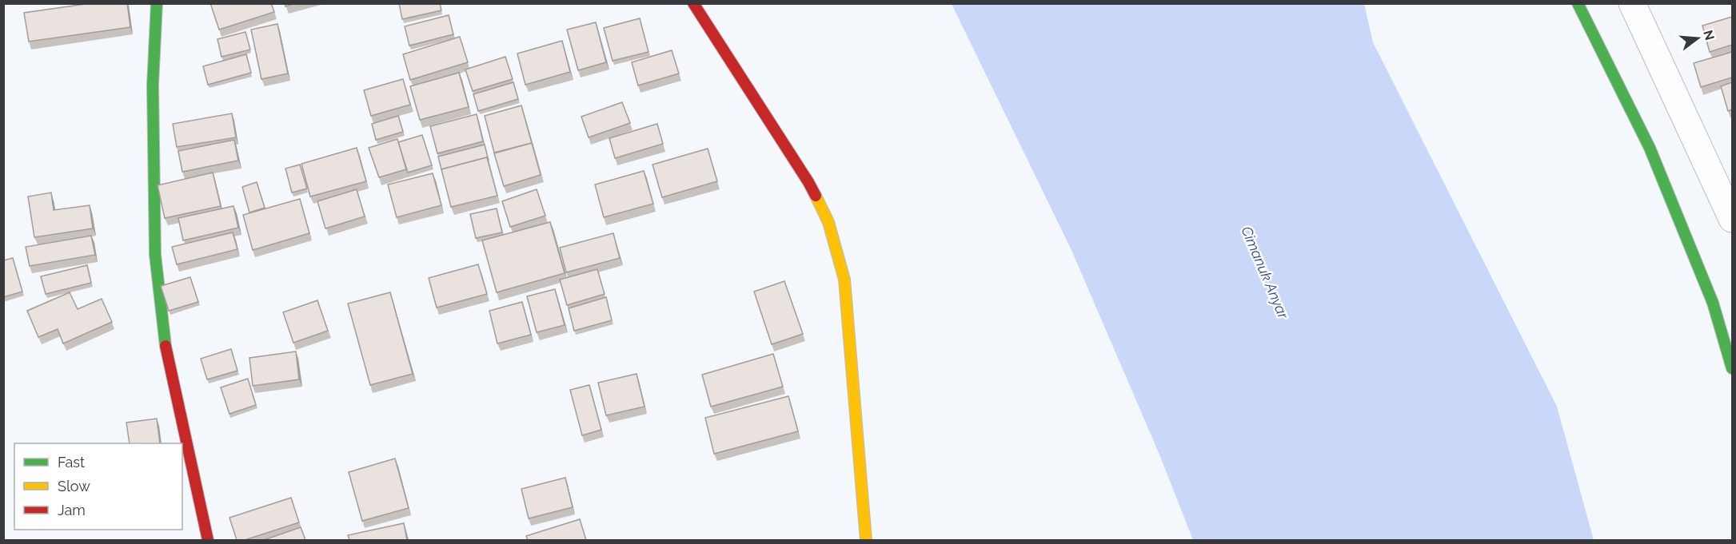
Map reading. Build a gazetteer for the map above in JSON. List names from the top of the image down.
{
  "water": ["Cimanuk Anyar"],
  "legend": ["Fast", "Slow", "Jam"],
  "north": "right"
}
